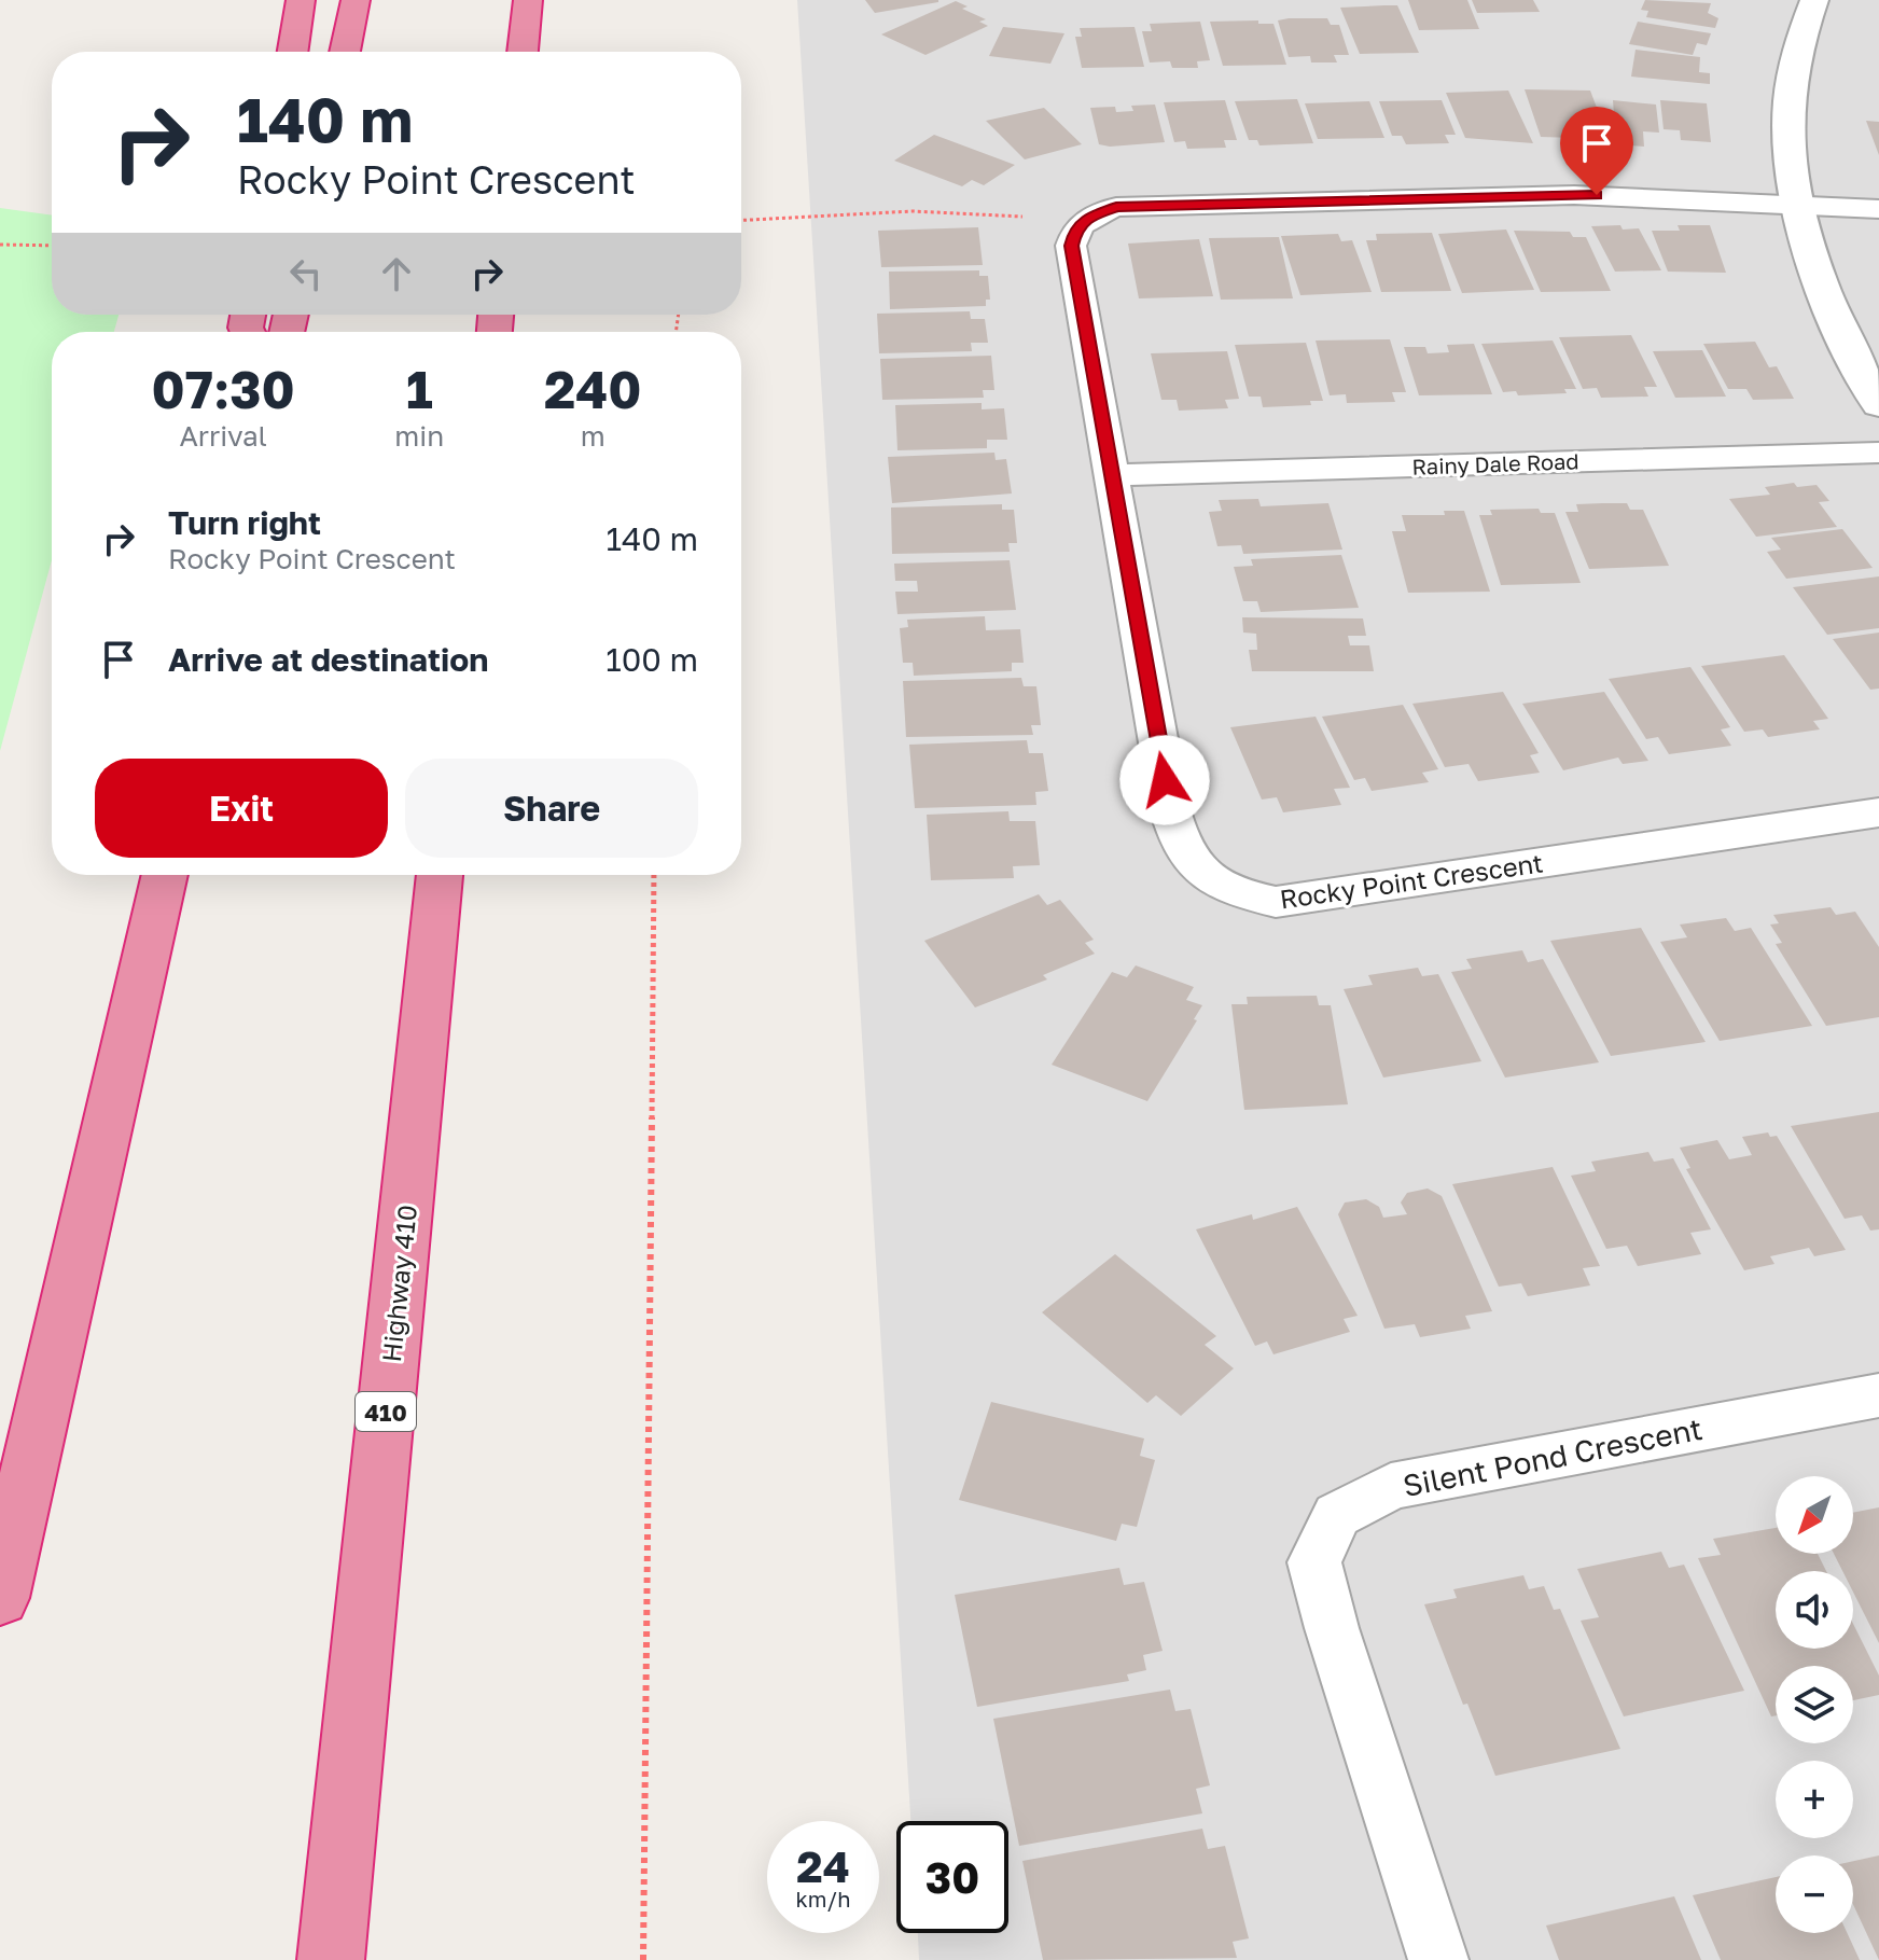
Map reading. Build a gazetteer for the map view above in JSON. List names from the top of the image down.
{
  "streets": {
    "highway": ["Highway 410", "410"],
    "street": ["Rainy Dale Road", "Rocky Point Crescent", "Silent Pond Crescent"]
  },
  "crossings": [
    ["Rainy Dale Road", "Rocky Point Crescent"]
  ],
  "north": "bottom left",
  "page": {
    "turn": ["140 m", "Rocky Point Crescent"],
    "eta": [
      "07:30",
      "Arrival",
      "1",
      "min",
      "240",
      "m"
    ],
    "list": [
      {
        "name": "Turn right",
        "note": "Rocky Point Crescent",
        "value": "140 m"
      },
      {
        "name": "Arrive at destination",
        "value": "100 m"
      }
    ],
    "buttons": ["Exit", "Share"],
    "map_buttons": ["+", "−"],
    "speed": "24 km/h",
    "limit": "30"
  }
}
